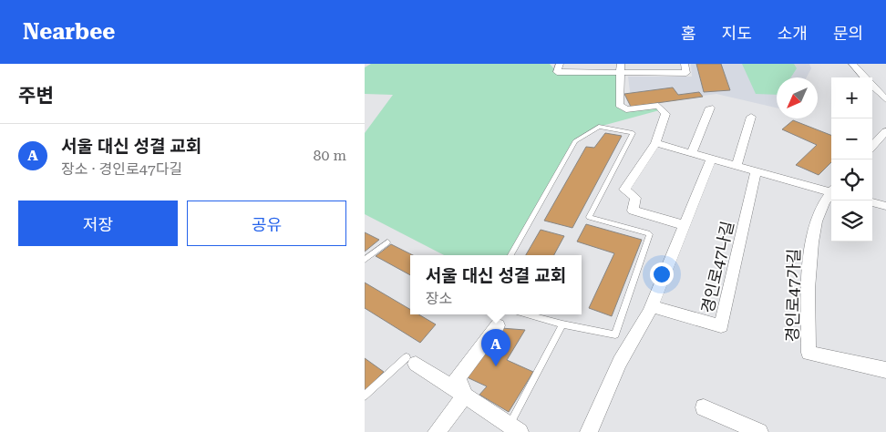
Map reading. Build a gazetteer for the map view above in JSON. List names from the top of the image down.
{
  "streets": {
    "street": ["경인로47나길", "경인로47가길"]
  },
  "north": "bottom left",
  "page": {
    "header": "Nearbee",
    "nav": [
      "홈",
      "지도",
      "소개",
      "문의"
    ],
    "heading": "주변",
    "map_buttons": ["+", "−"],
    "list": [
      {
        "mark": "A",
        "name": "서울 대신 성결 교회",
        "note": "장소 · 경인로47다길",
        "value": "80 m"
      }
    ],
    "buttons": ["저장", "공유"],
    "popup": ["서울 대신 성결 교회", "장소"],
    "pins": "A"
  }
}
